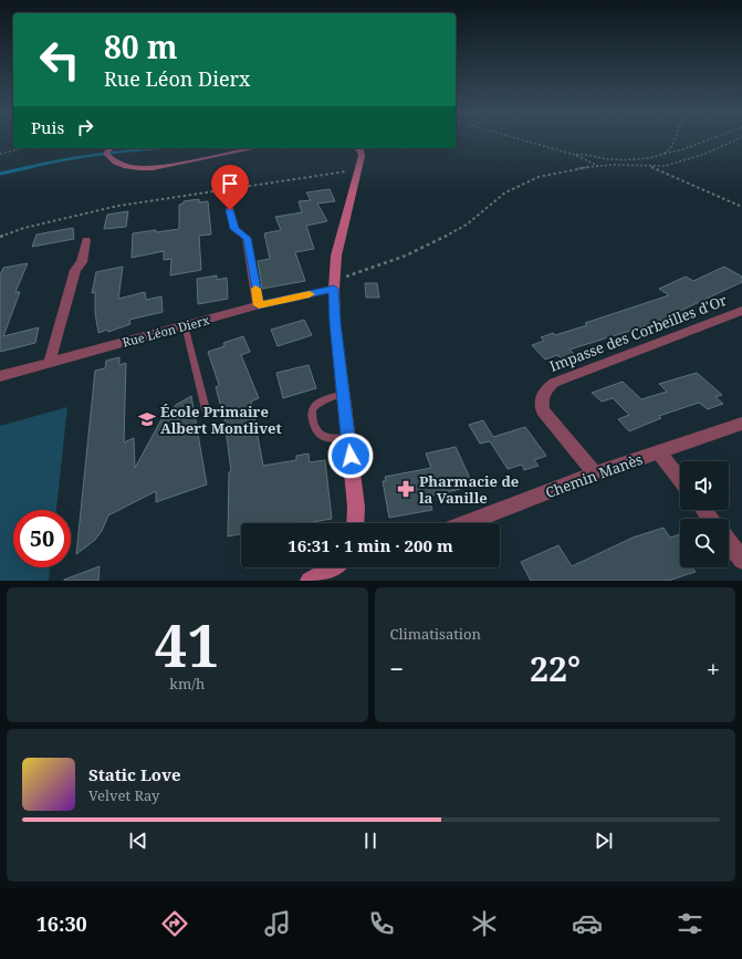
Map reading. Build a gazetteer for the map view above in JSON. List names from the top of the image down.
{
  "streets": {
    "street": ["Rue Léon Dierx", "Impasse des Corbeilles d'Or", "Chemin Manès"]
  },
  "crossings": [
    ["Impasse des Corbeilles d'Or", "Chemin Manès"]
  ],
  "places": {
    "school or university": ["École Primaire Albert Montlivet"],
    "pharmacy": ["Pharmacie de la Vanille"]
  },
  "page": {
    "turn": ["80 m", "Rue Léon Dierx"],
    "then": "Puis",
    "limit": "50",
    "trip": "16:31 · 1 min · 200 m",
    "tile": [
      ["41", "km/h"],
      "Climatisation"
    ],
    "heat": ["−", "22°", "+"],
    "song": ["Static Love", "Velvet Ray"],
    "tabs": "16:30"
  }
}
